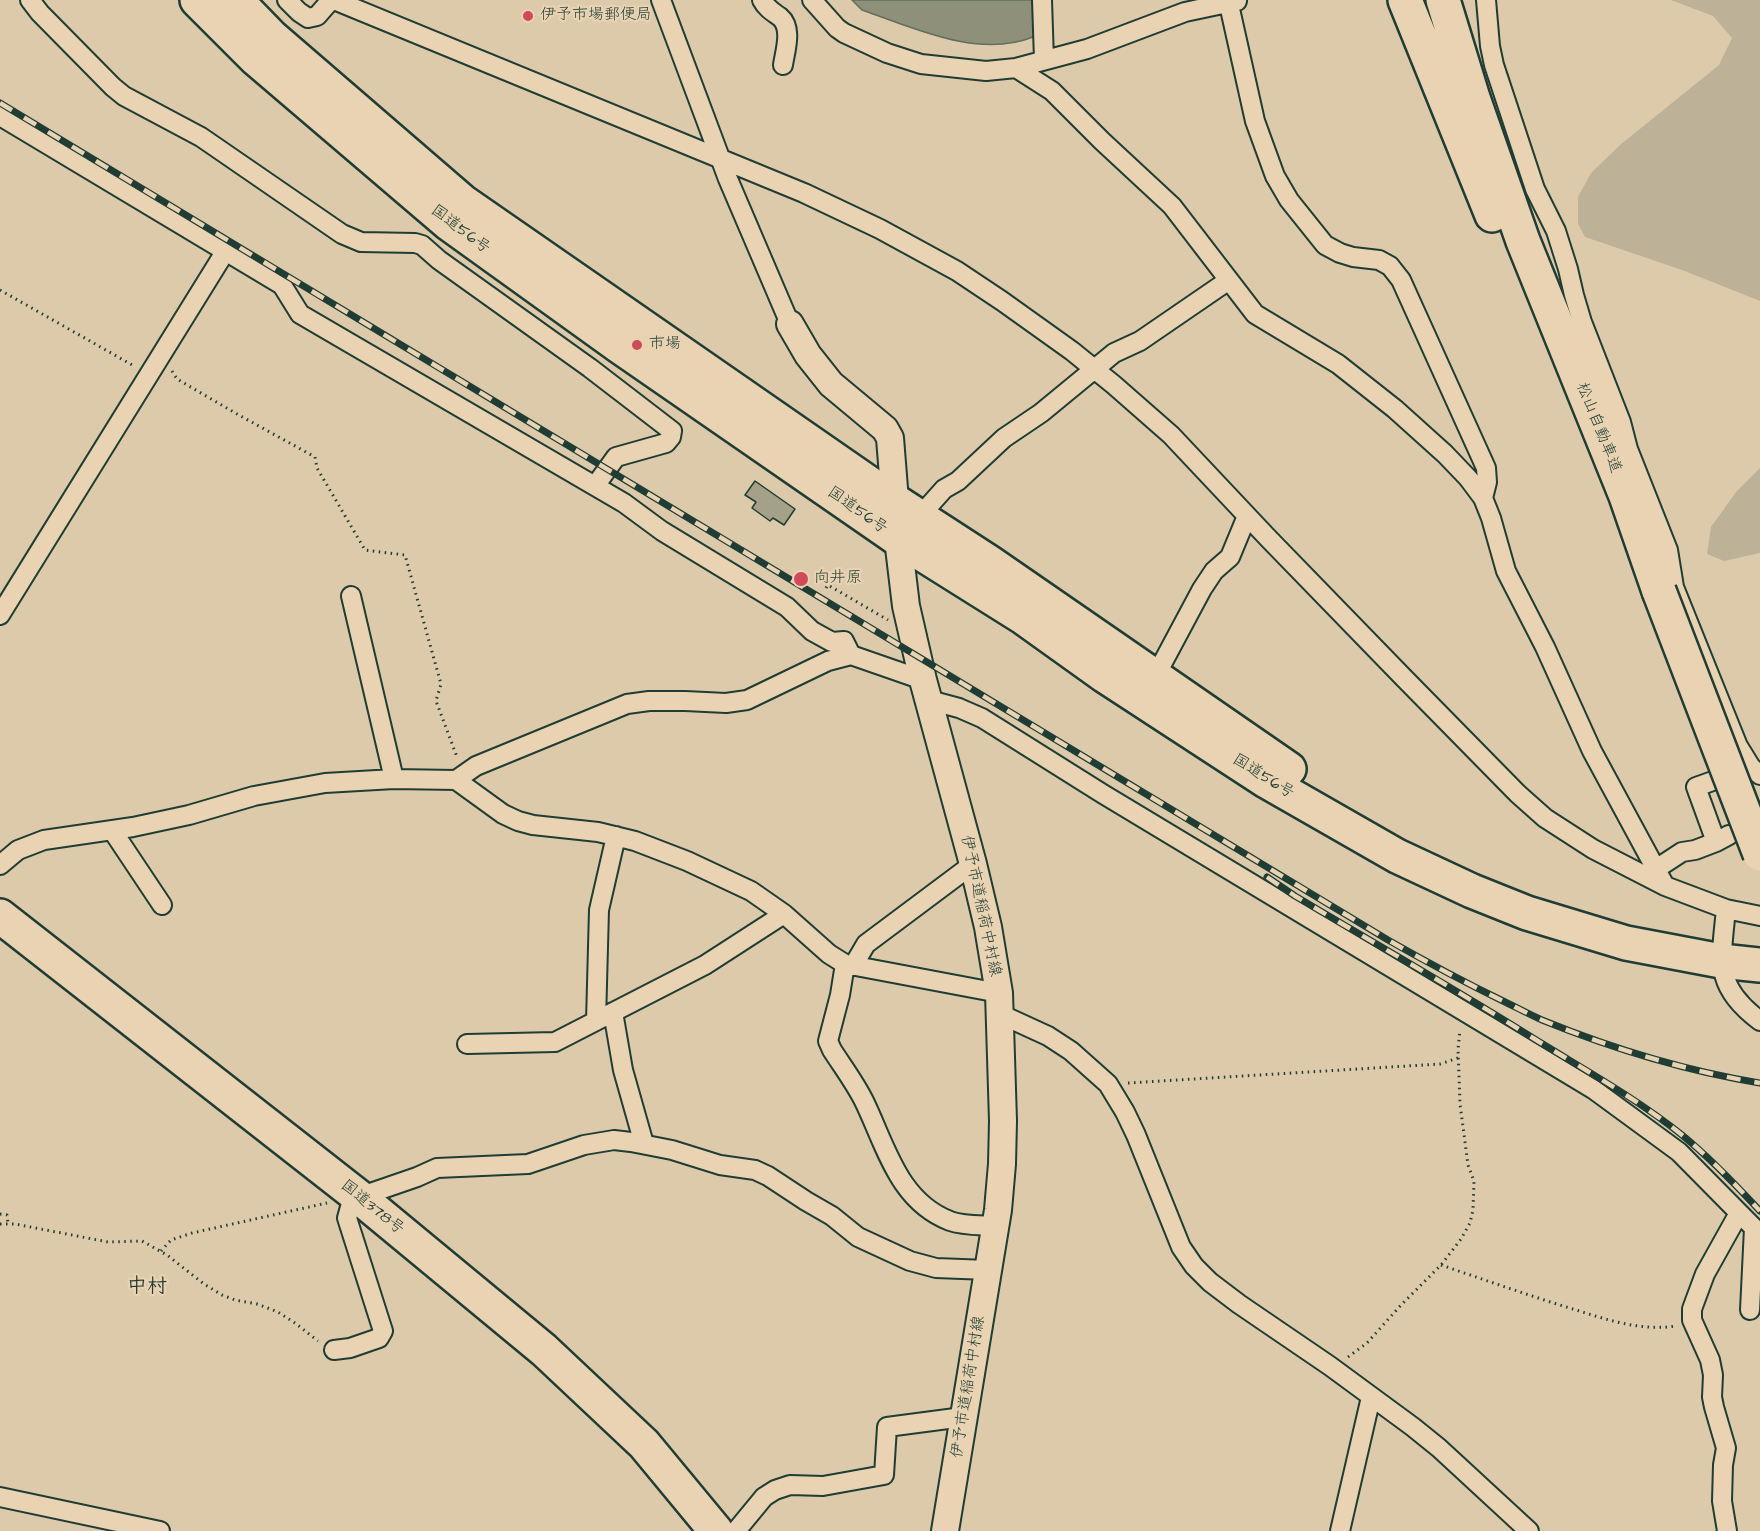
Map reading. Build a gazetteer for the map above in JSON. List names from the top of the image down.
{
  "streets": {
    "highway": ["国道56号", "松山自動車道", "国道378号"],
    "street": ["伊予市道稲荷中村線"]
  },
  "crossings": [
    ["国道56号", "伊予市道稲荷中村線"]
  ],
  "districts": ["中村"],
  "places": ["伊予市場郵便局", "市場", "向井原"]
}
